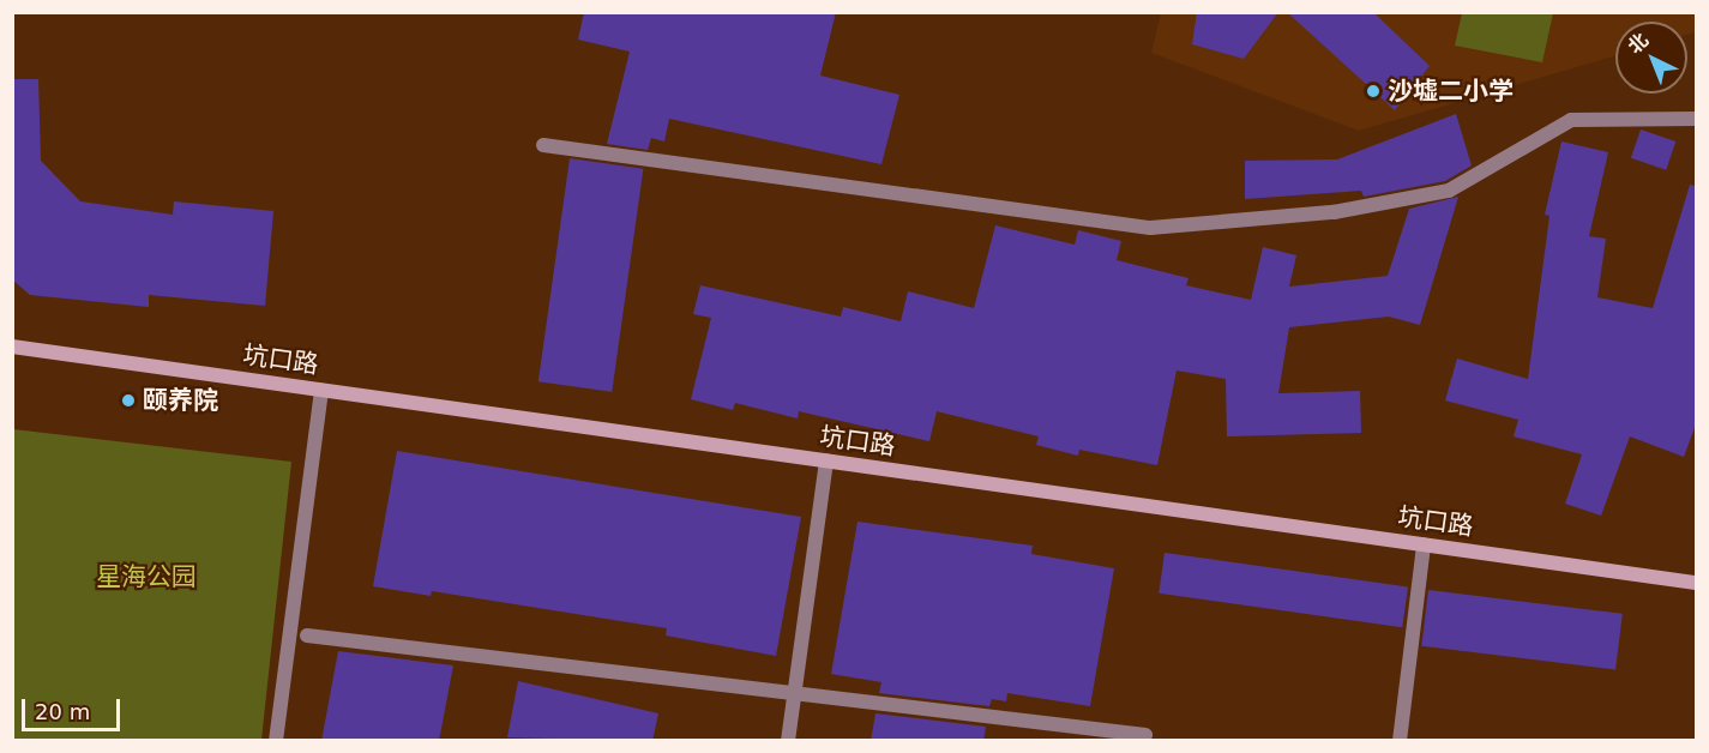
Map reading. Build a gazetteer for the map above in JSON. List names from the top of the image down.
{
  "streets": {
    "street": ["坑口路"]
  },
  "parks": ["星海公园"],
  "places": ["沙墟二小学", "颐养院"],
  "scale_bar": "20 m",
  "north": "top left"
}
